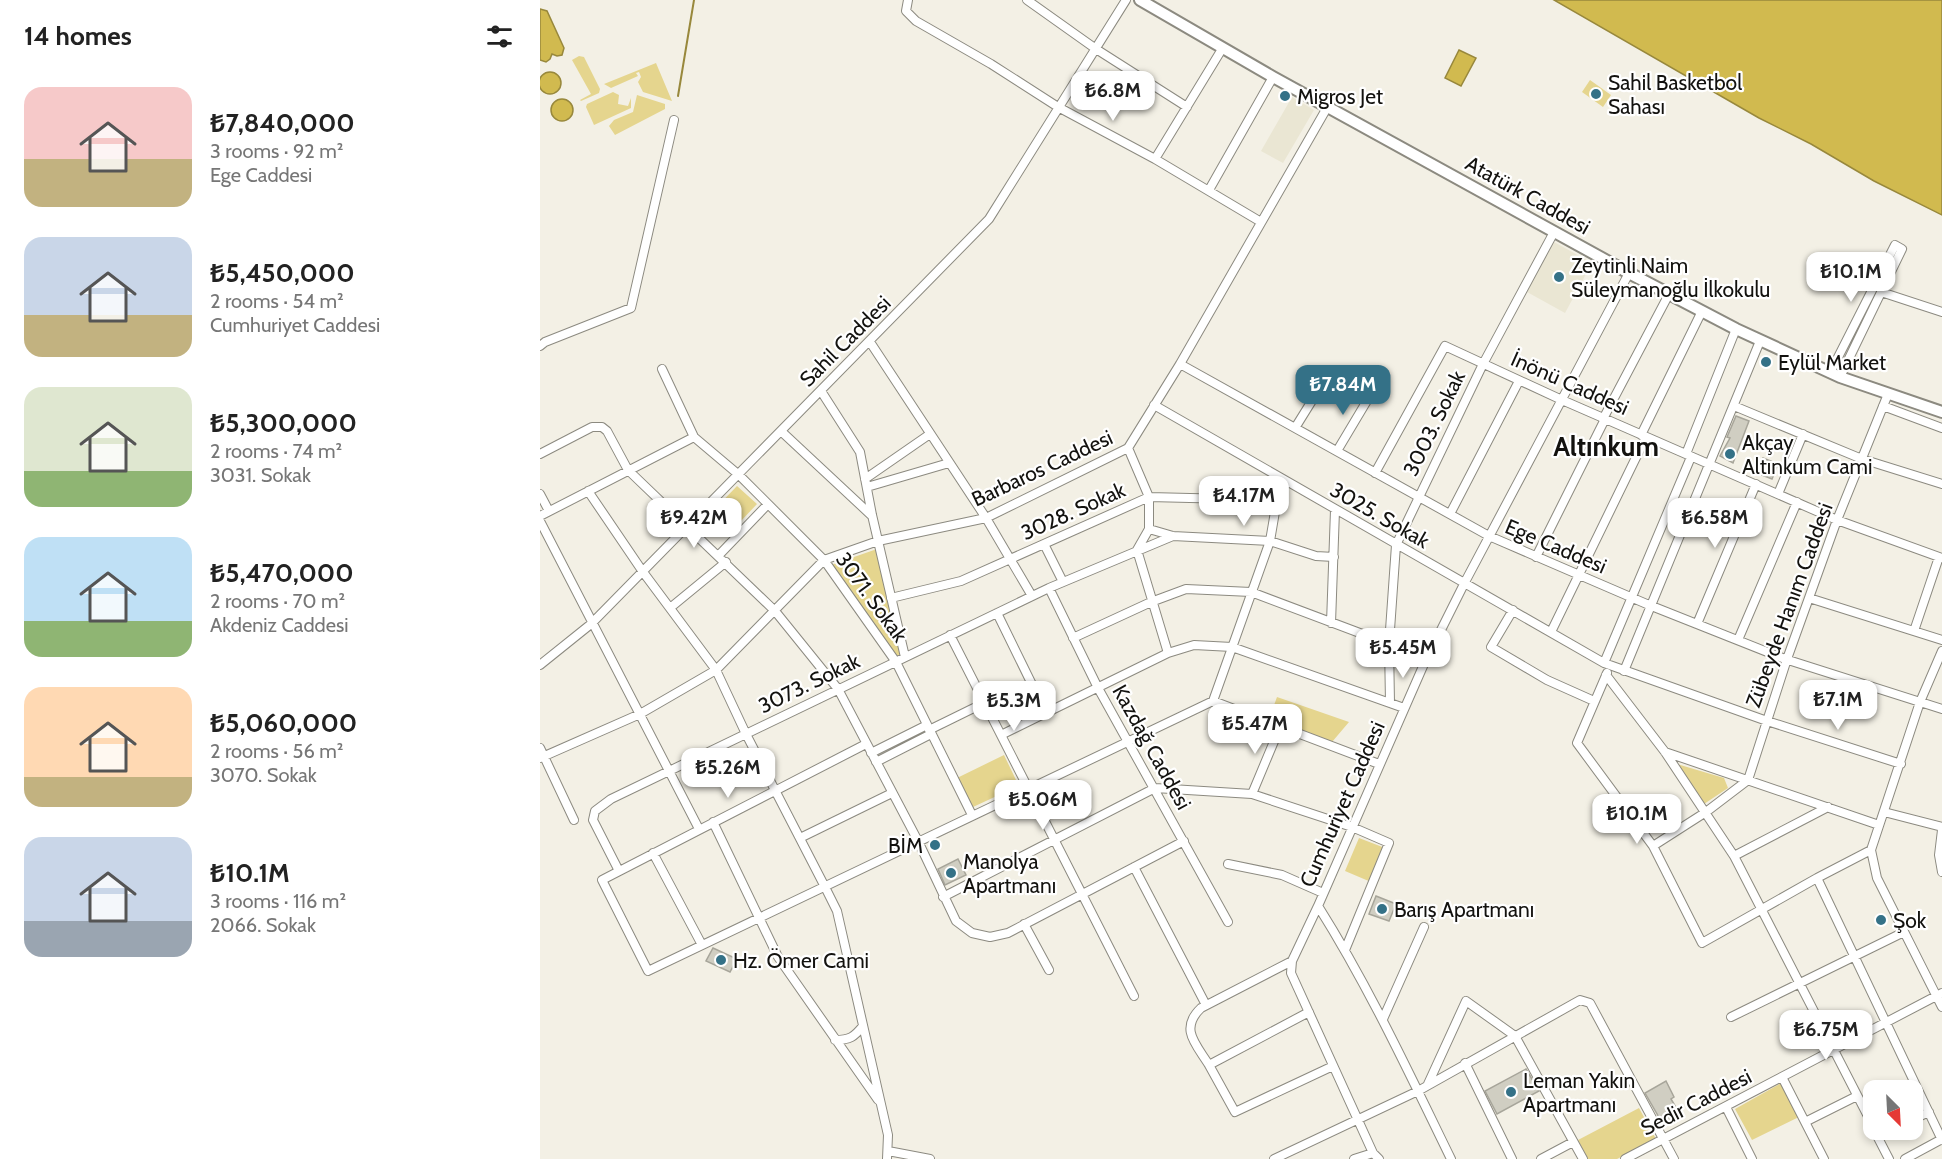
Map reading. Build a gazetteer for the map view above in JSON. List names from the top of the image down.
{
  "streets": {
    "main road": ["Atatürk Caddesi"],
    "street": [
      "Sahil Caddesi",
      "İnönü Caddesi",
      "3003. Sokak",
      "Barbaros Caddesi",
      "3028. Sokak",
      "3025. Sokak",
      "Ege Caddesi",
      "3071. Sokak",
      "Zübeyde Hanım Caddesi",
      "3073. Sokak",
      "Kazdağ Caddesi",
      "Cumhuriyet Caddesi",
      "Sedir Caddesi"
    ]
  },
  "crossings": [
    ["Atatürk Caddesi", "3003. Sokak"],
    ["Atatürk Caddesi", "Barbaros Caddesi"],
    ["Atatürk Caddesi", "Zübeyde Hanım Caddesi"],
    ["Atatürk Caddesi", "Cumhuriyet Caddesi"],
    ["Sahil Caddesi", "3071. Sokak"],
    ["İnönü Caddesi", "3003. Sokak"],
    ["İnönü Caddesi", "Ege Caddesi"],
    ["İnönü Caddesi", "Zübeyde Hanım Caddesi"],
    ["İnönü Caddesi", "Cumhuriyet Caddesi"],
    ["3003. Sokak", "3025. Sokak"],
    ["3003. Sokak", "Ege Caddesi"],
    ["Barbaros Caddesi", "3025. Sokak"],
    ["Barbaros Caddesi", "Ege Caddesi"],
    ["Barbaros Caddesi", "3071. Sokak"],
    ["3025. Sokak", "Zübeyde Hanım Caddesi"],
    ["3025. Sokak", "Cumhuriyet Caddesi"],
    ["Ege Caddesi", "Zübeyde Hanım Caddesi"],
    ["Ege Caddesi", "Cumhuriyet Caddesi"],
    ["3071. Sokak", "3073. Sokak"],
    ["3073. Sokak", "Kazdağ Caddesi"]
  ],
  "districts": ["Altınkum"],
  "places": [
    "Sahil Basketbol Sahası",
    "Migros Jet",
    "Zeytinli Naim Süleymanoğlu İlkokulu",
    "Eylül Market",
    "Akçay Altınkum Cami",
    "BİM",
    "Manolya Apartmanı",
    "Barış Apartmanı",
    "Şok",
    "Hz. Ömer Cami",
    "Leman Yakın Apartmanı"
  ],
  "north": "bottom right",
  "page": {
    "heading": "14 homes",
    "price": [
      "₺6.8M",
      "₺10.1M",
      "₺7.84M",
      "₺4.17M",
      "₺9.42M",
      "₺6.58M",
      "₺5.45M",
      "₺7.1M",
      "₺5.3M",
      "₺5.47M",
      "₺5.26M",
      "₺5.06M",
      "₺10.1M",
      "₺6.75M"
    ],
    "list": [
      {
        "name": "₺7,840,000",
        "note": "3 rooms · 92 m² · Ege Caddesi"
      },
      {
        "name": "₺5,450,000",
        "note": "2 rooms · 54 m² · Cumhuriyet Caddesi"
      },
      {
        "name": "₺5,300,000",
        "note": "2 rooms · 74 m² · 3031. Sokak"
      },
      {
        "name": "₺5,470,000",
        "note": "2 rooms · 70 m² · Akdeniz Caddesi"
      },
      {
        "name": "₺5,060,000",
        "note": "2 rooms · 56 m² · 3070. Sokak"
      },
      {
        "name": "₺10.1M",
        "note": "3 rooms · 116 m² · 2066. Sokak"
      }
    ]
  }
}
